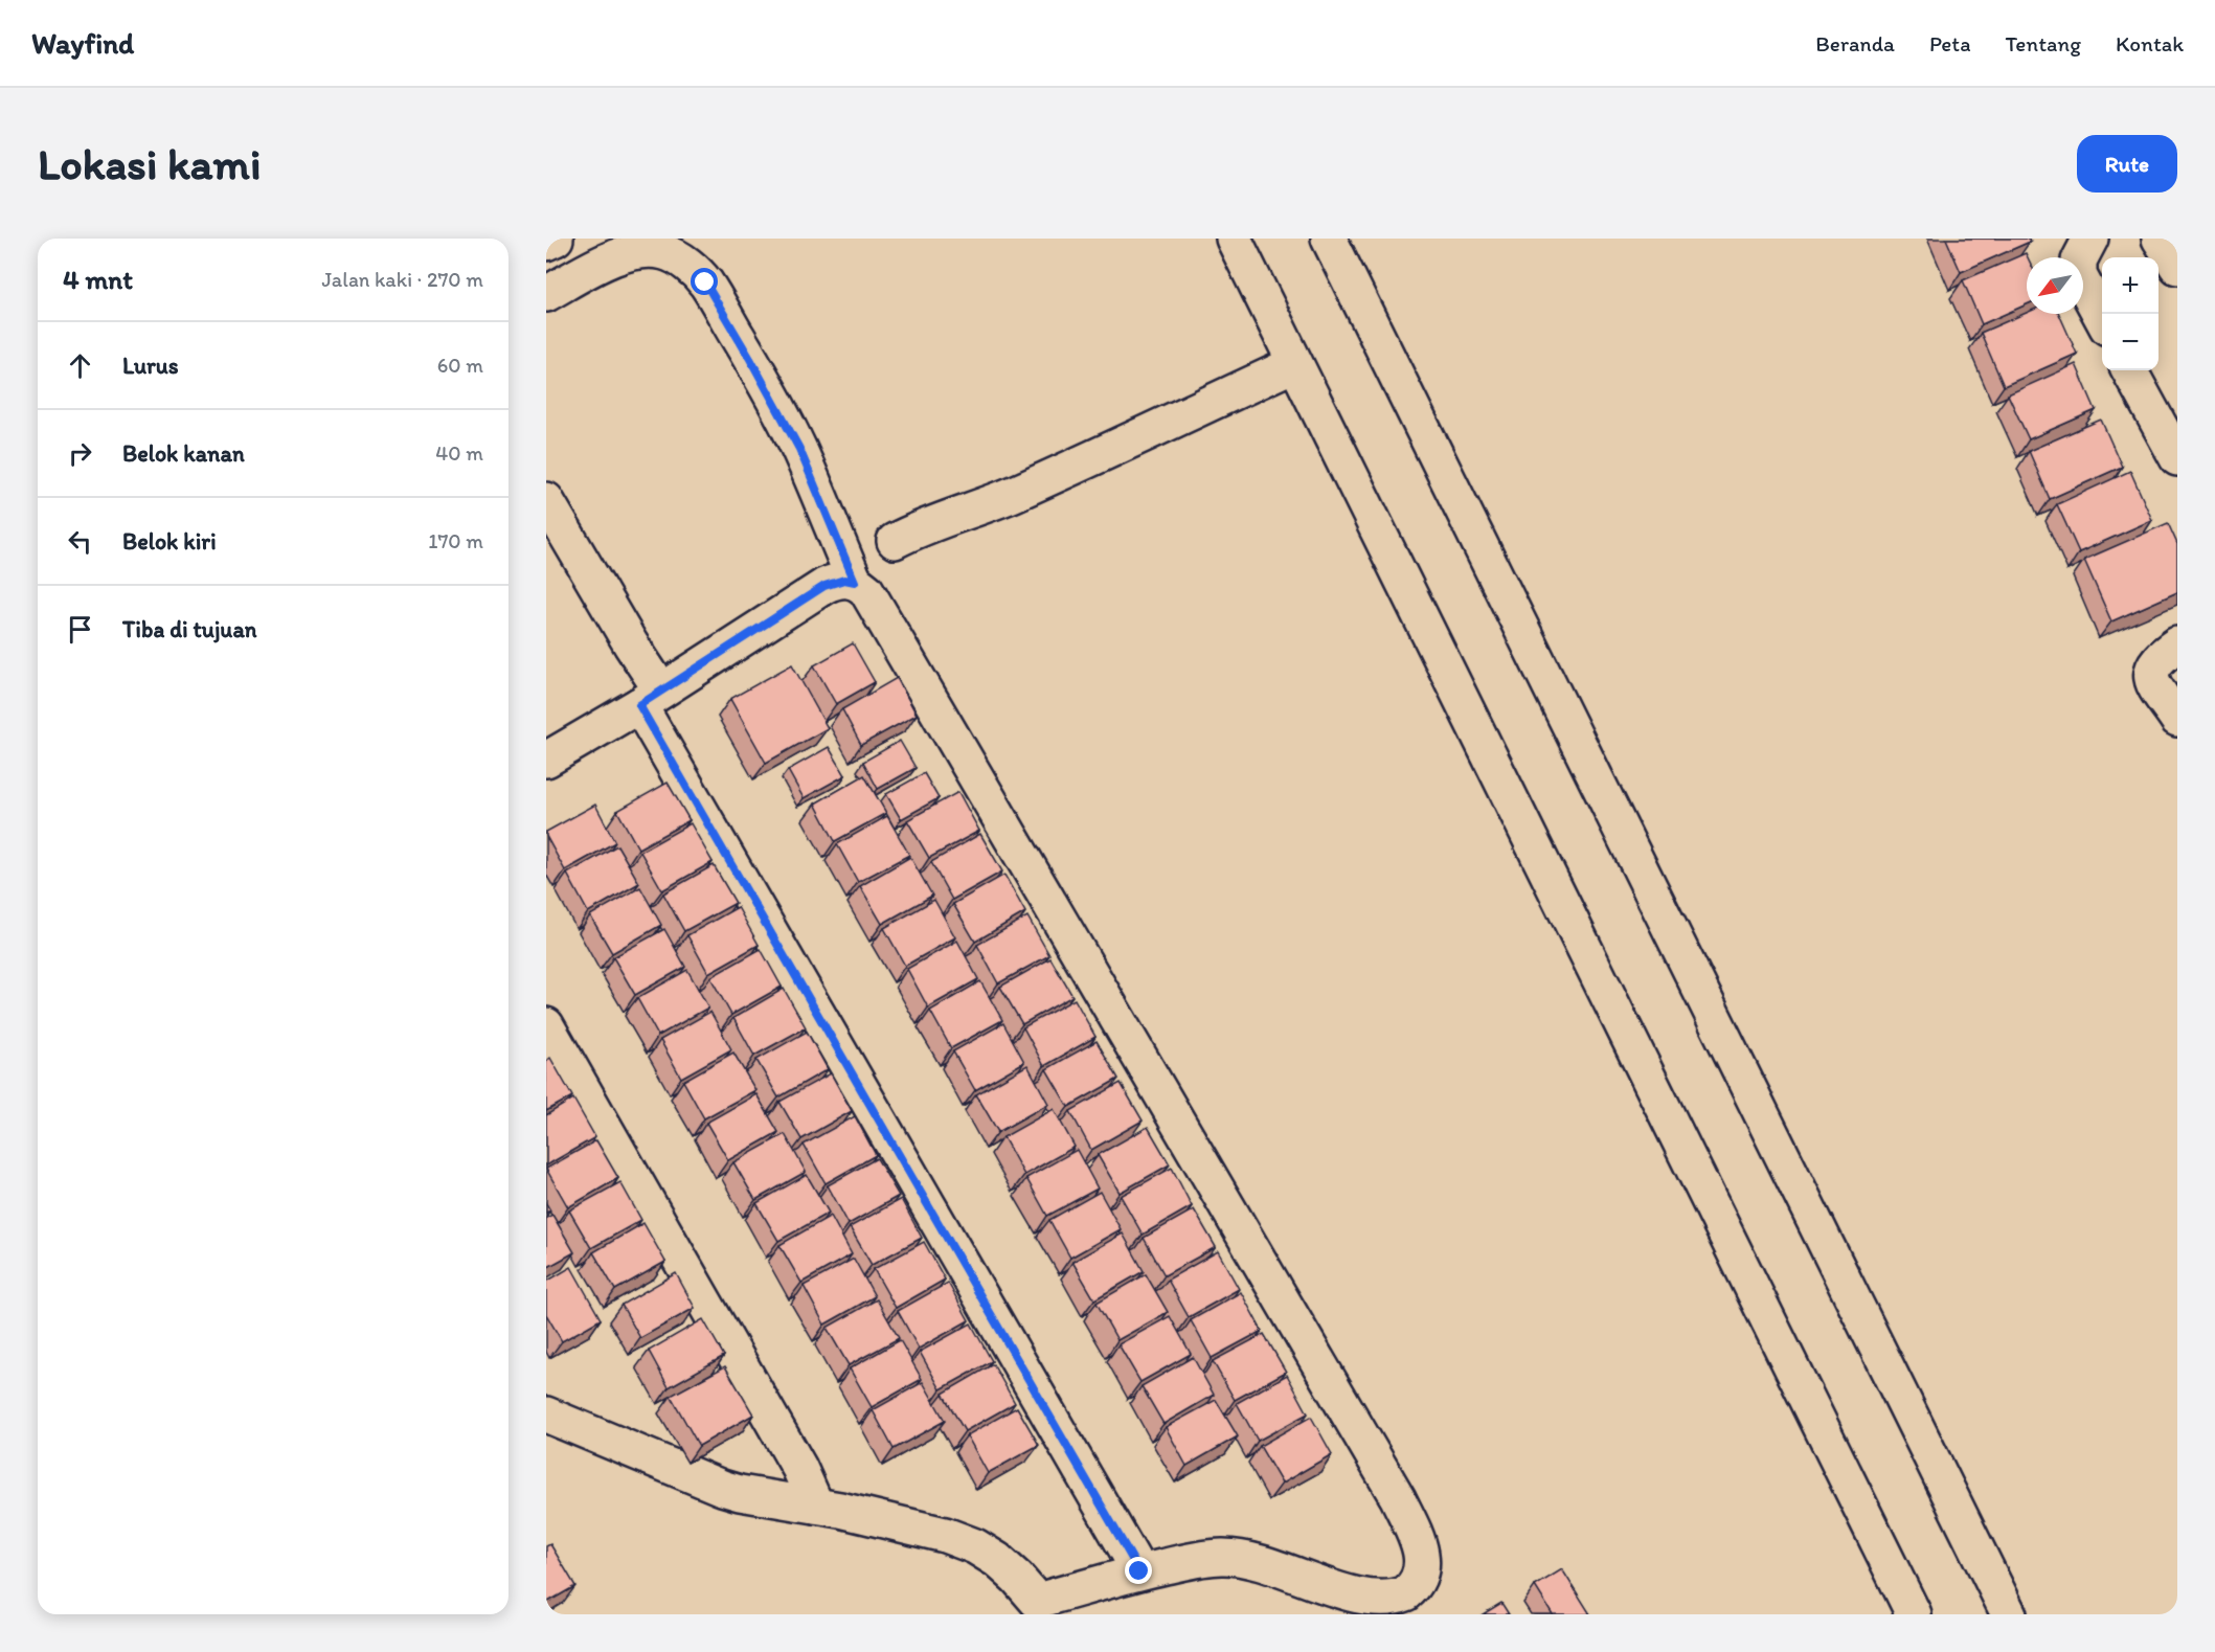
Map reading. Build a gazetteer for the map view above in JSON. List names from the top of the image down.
{
  "north": "bottom left",
  "page": {
    "header": "Wayfind",
    "nav": [
      "Beranda",
      "Peta",
      "Tentang",
      "Kontak"
    ],
    "buttons": "Rute",
    "title": "Lokasi kami",
    "heading": ["4 mnt", "Jalan kaki · 270 m"],
    "map_buttons": ["+", "−"],
    "list": [
      ["Lurus", "60 m"],
      ["Belok kanan", "40 m"],
      ["Belok kiri", "170 m"],
      "Tiba di tujuan"
    ]
  }
}
